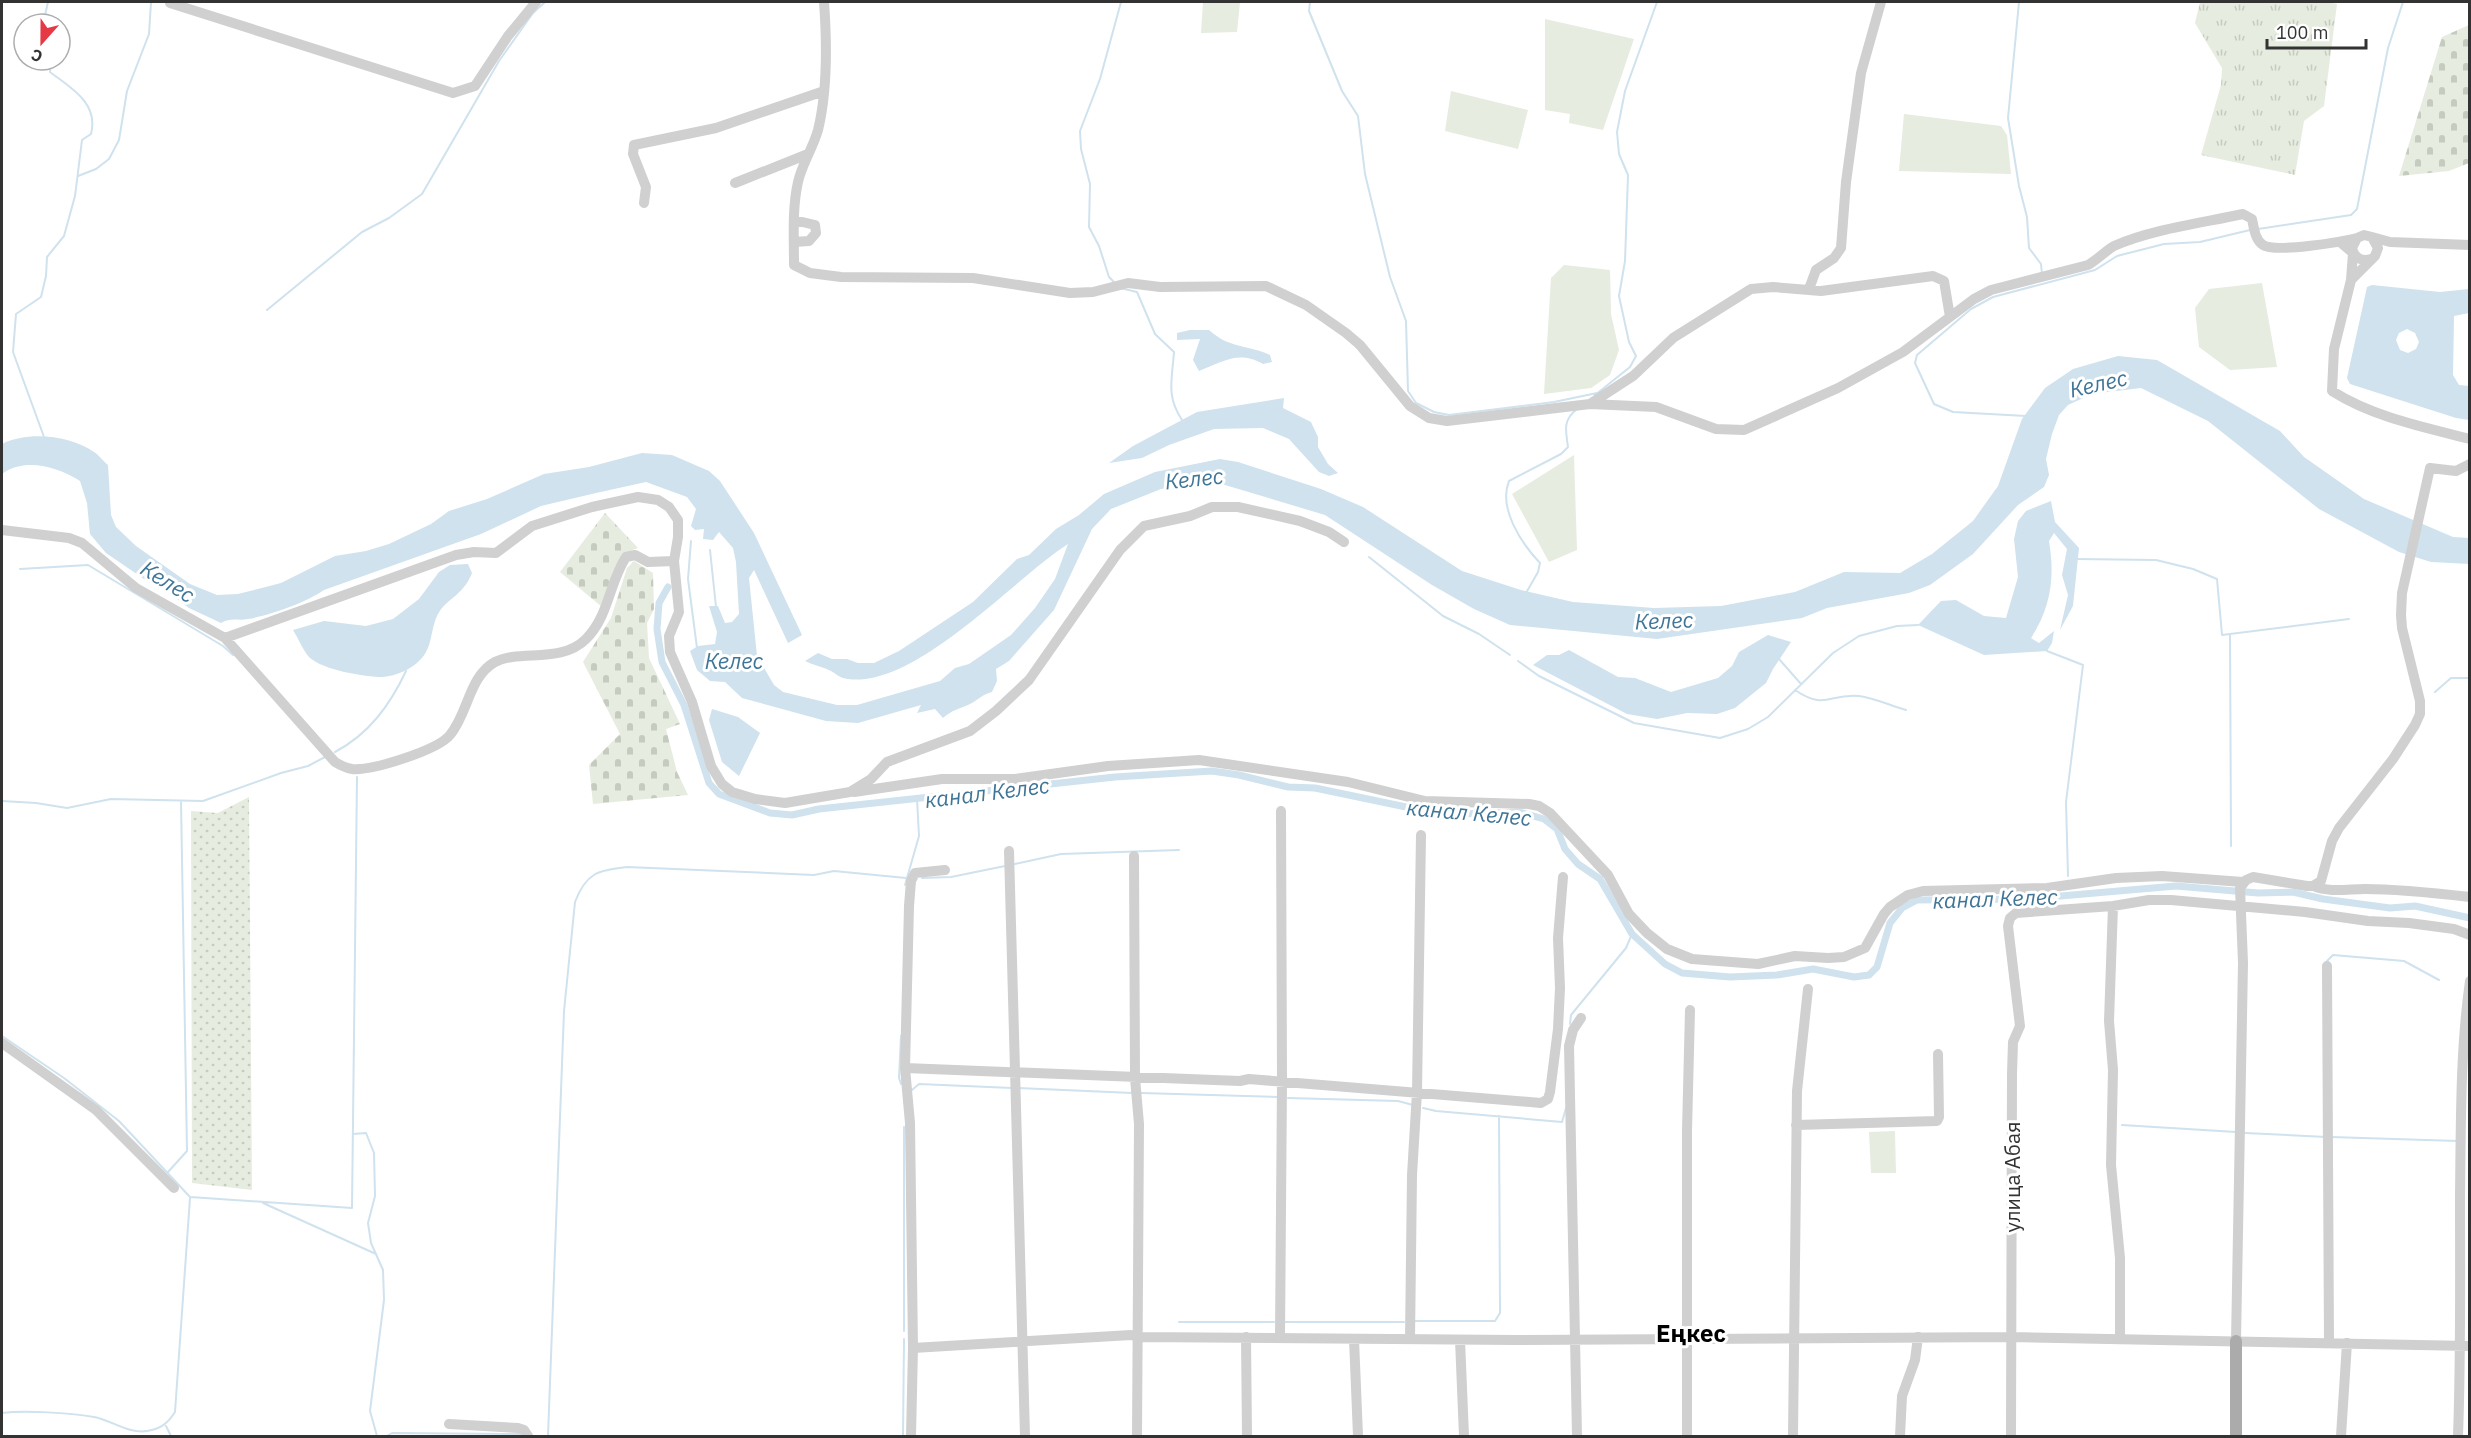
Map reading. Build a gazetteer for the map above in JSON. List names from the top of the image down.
{
  "streets": {
    "street": ["улица Абая"]
  },
  "districts": ["Еңкес"],
  "water": ["Келес", "канал Келес"],
  "scale_bar": "100 m",
  "north": "bottom"
}
